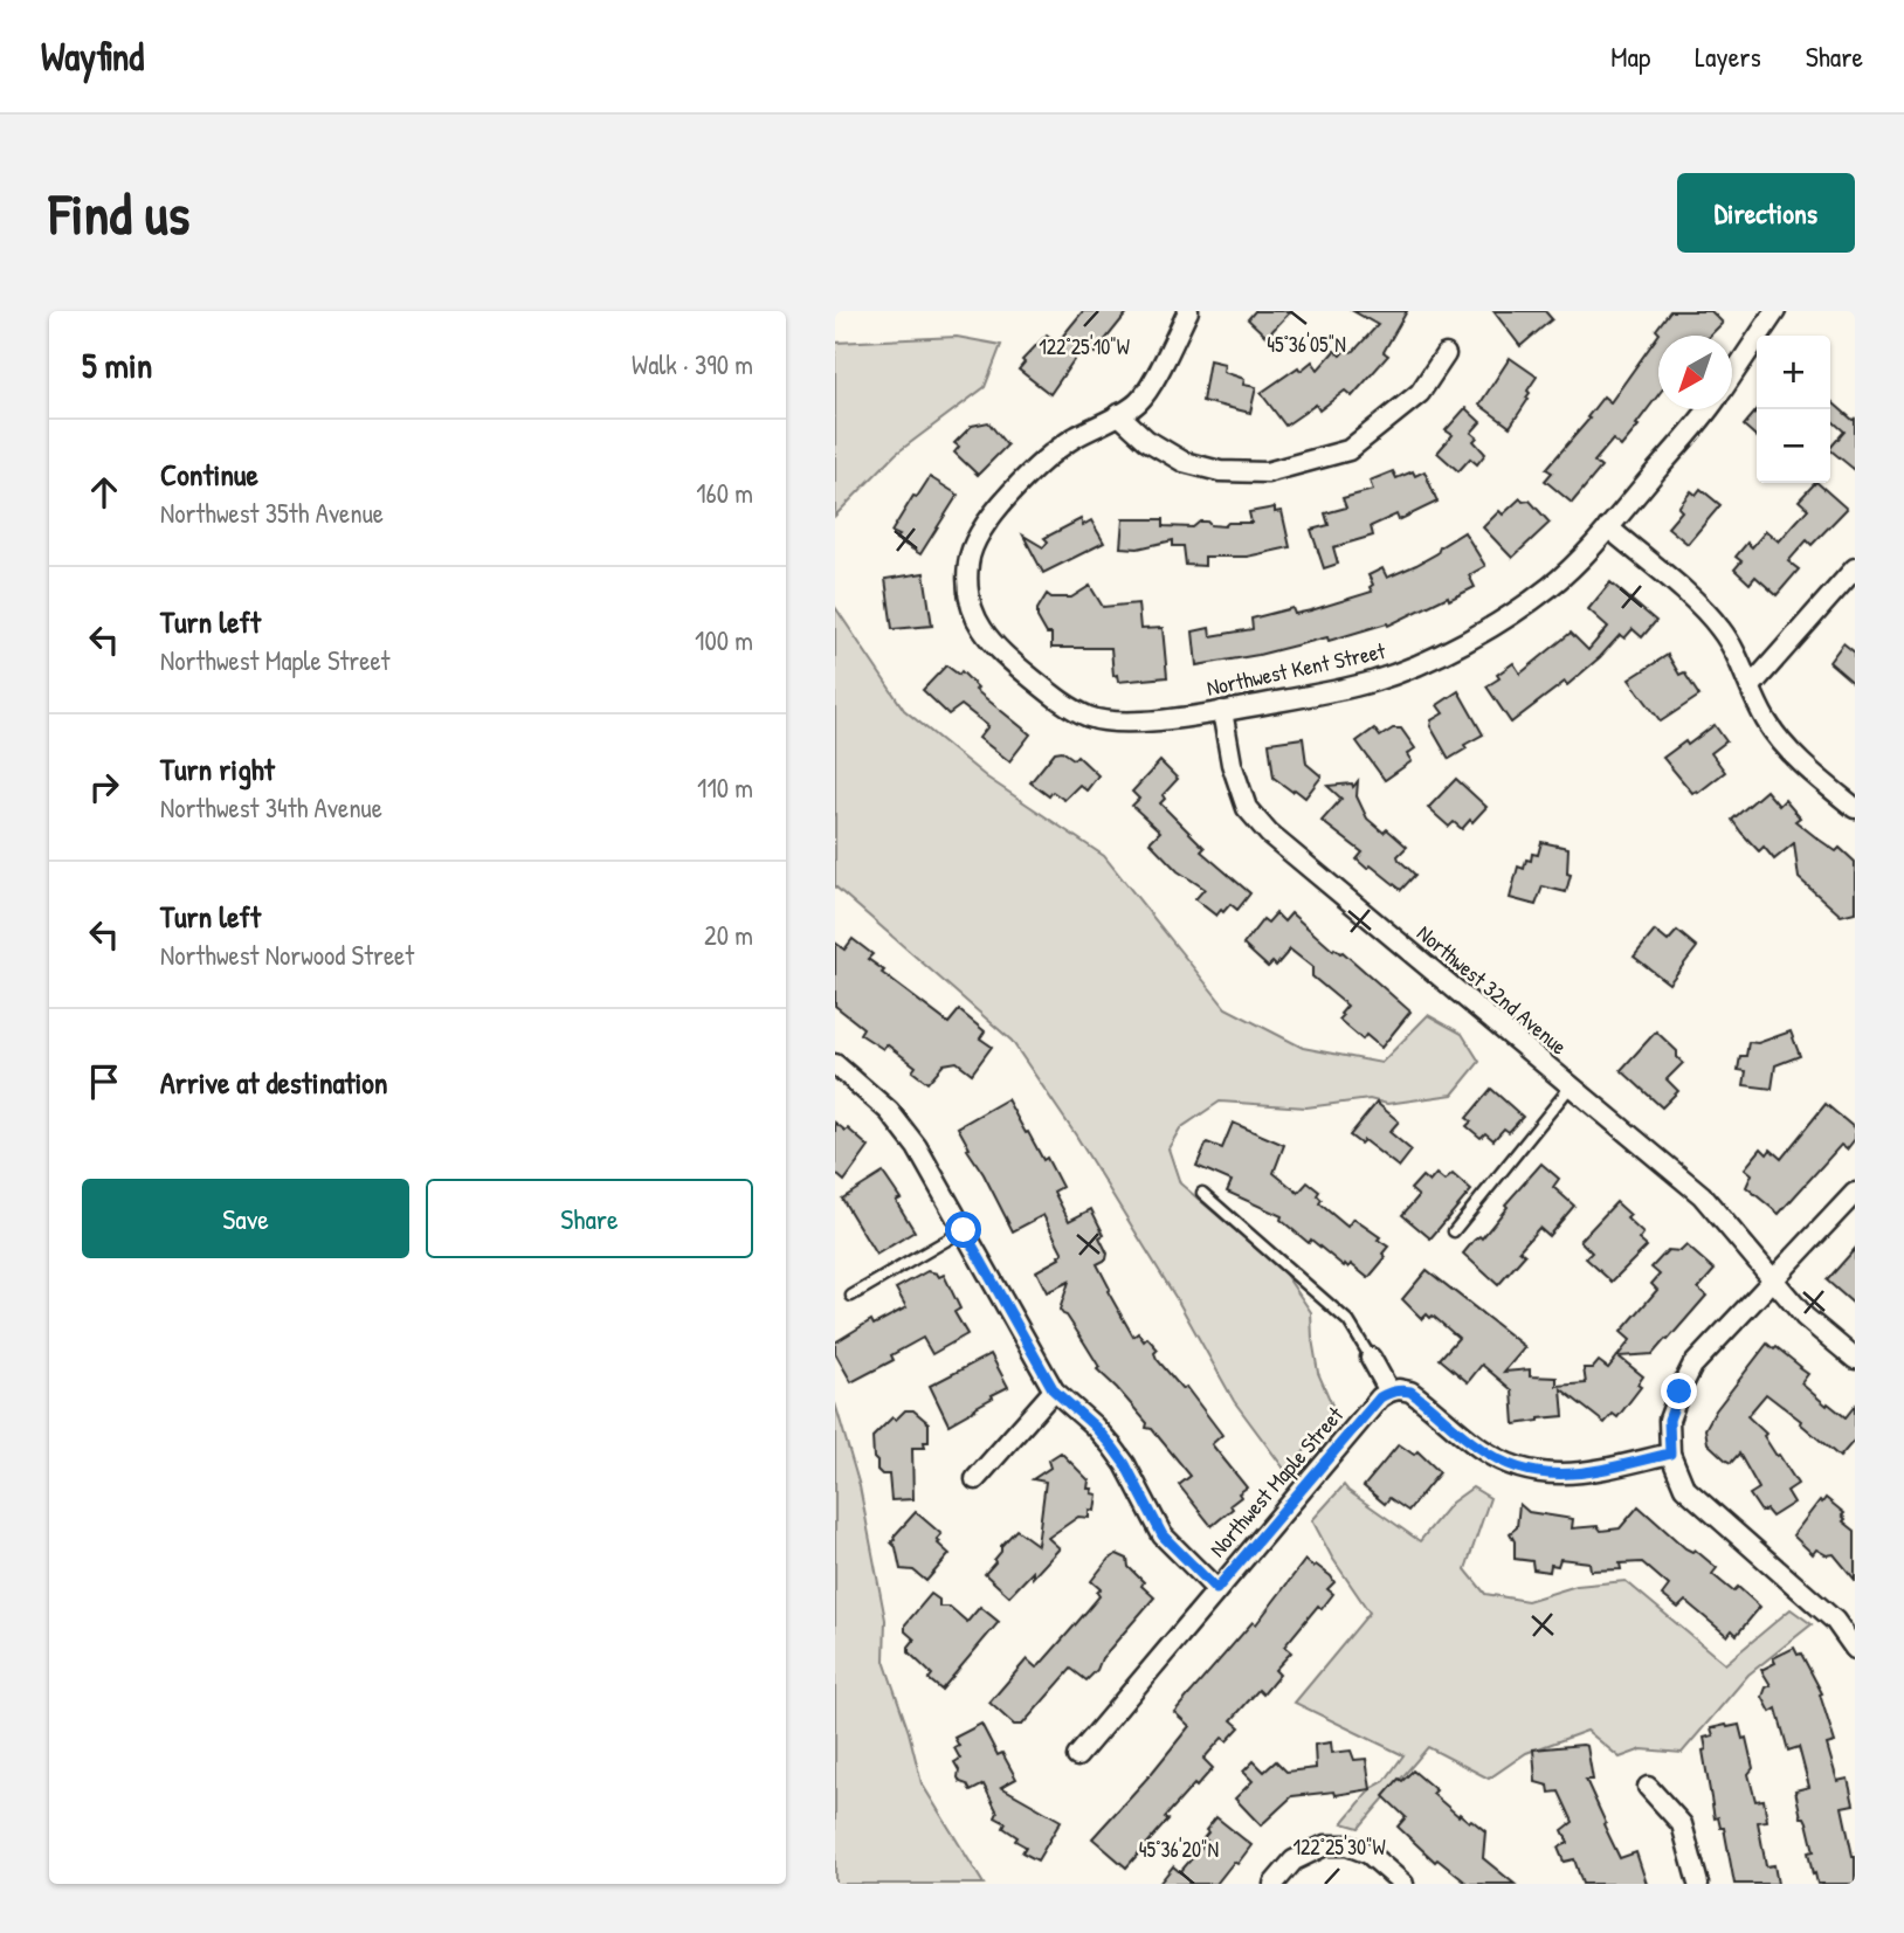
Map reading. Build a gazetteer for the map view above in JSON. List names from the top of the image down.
{
  "streets": {
    "street": ["Northwest Kent Street", "Northwest 32nd Avenue", "Northwest Maple Street"]
  },
  "crossings": [
    ["Northwest Kent Street", "Northwest 32nd Avenue"]
  ],
  "north": "bottom left",
  "page": {
    "header": "Wayfind",
    "nav": ["Map", "Layers", "Share"],
    "buttons": [
      "Directions",
      ["Save", "Share"]
    ],
    "title": "Find us",
    "heading": ["5 min", "Walk · 390 m"],
    "map_buttons": ["+", "−"],
    "list": [
      ["Continue", "Northwest 35th Avenue", "160 m"],
      ["Turn left", "Northwest Maple Street", "100 m"],
      ["Turn right", "Northwest 34th Avenue", "110 m"],
      ["Turn left", "Northwest Norwood Street", "20 m"],
      "Arrive at destination"
    ]
  },
  "coordinates": [
    "45°36'05\"N",
    "122°25'10\"W",
    "122°25'30\"W",
    "45°36'20\"N"
  ]
}
